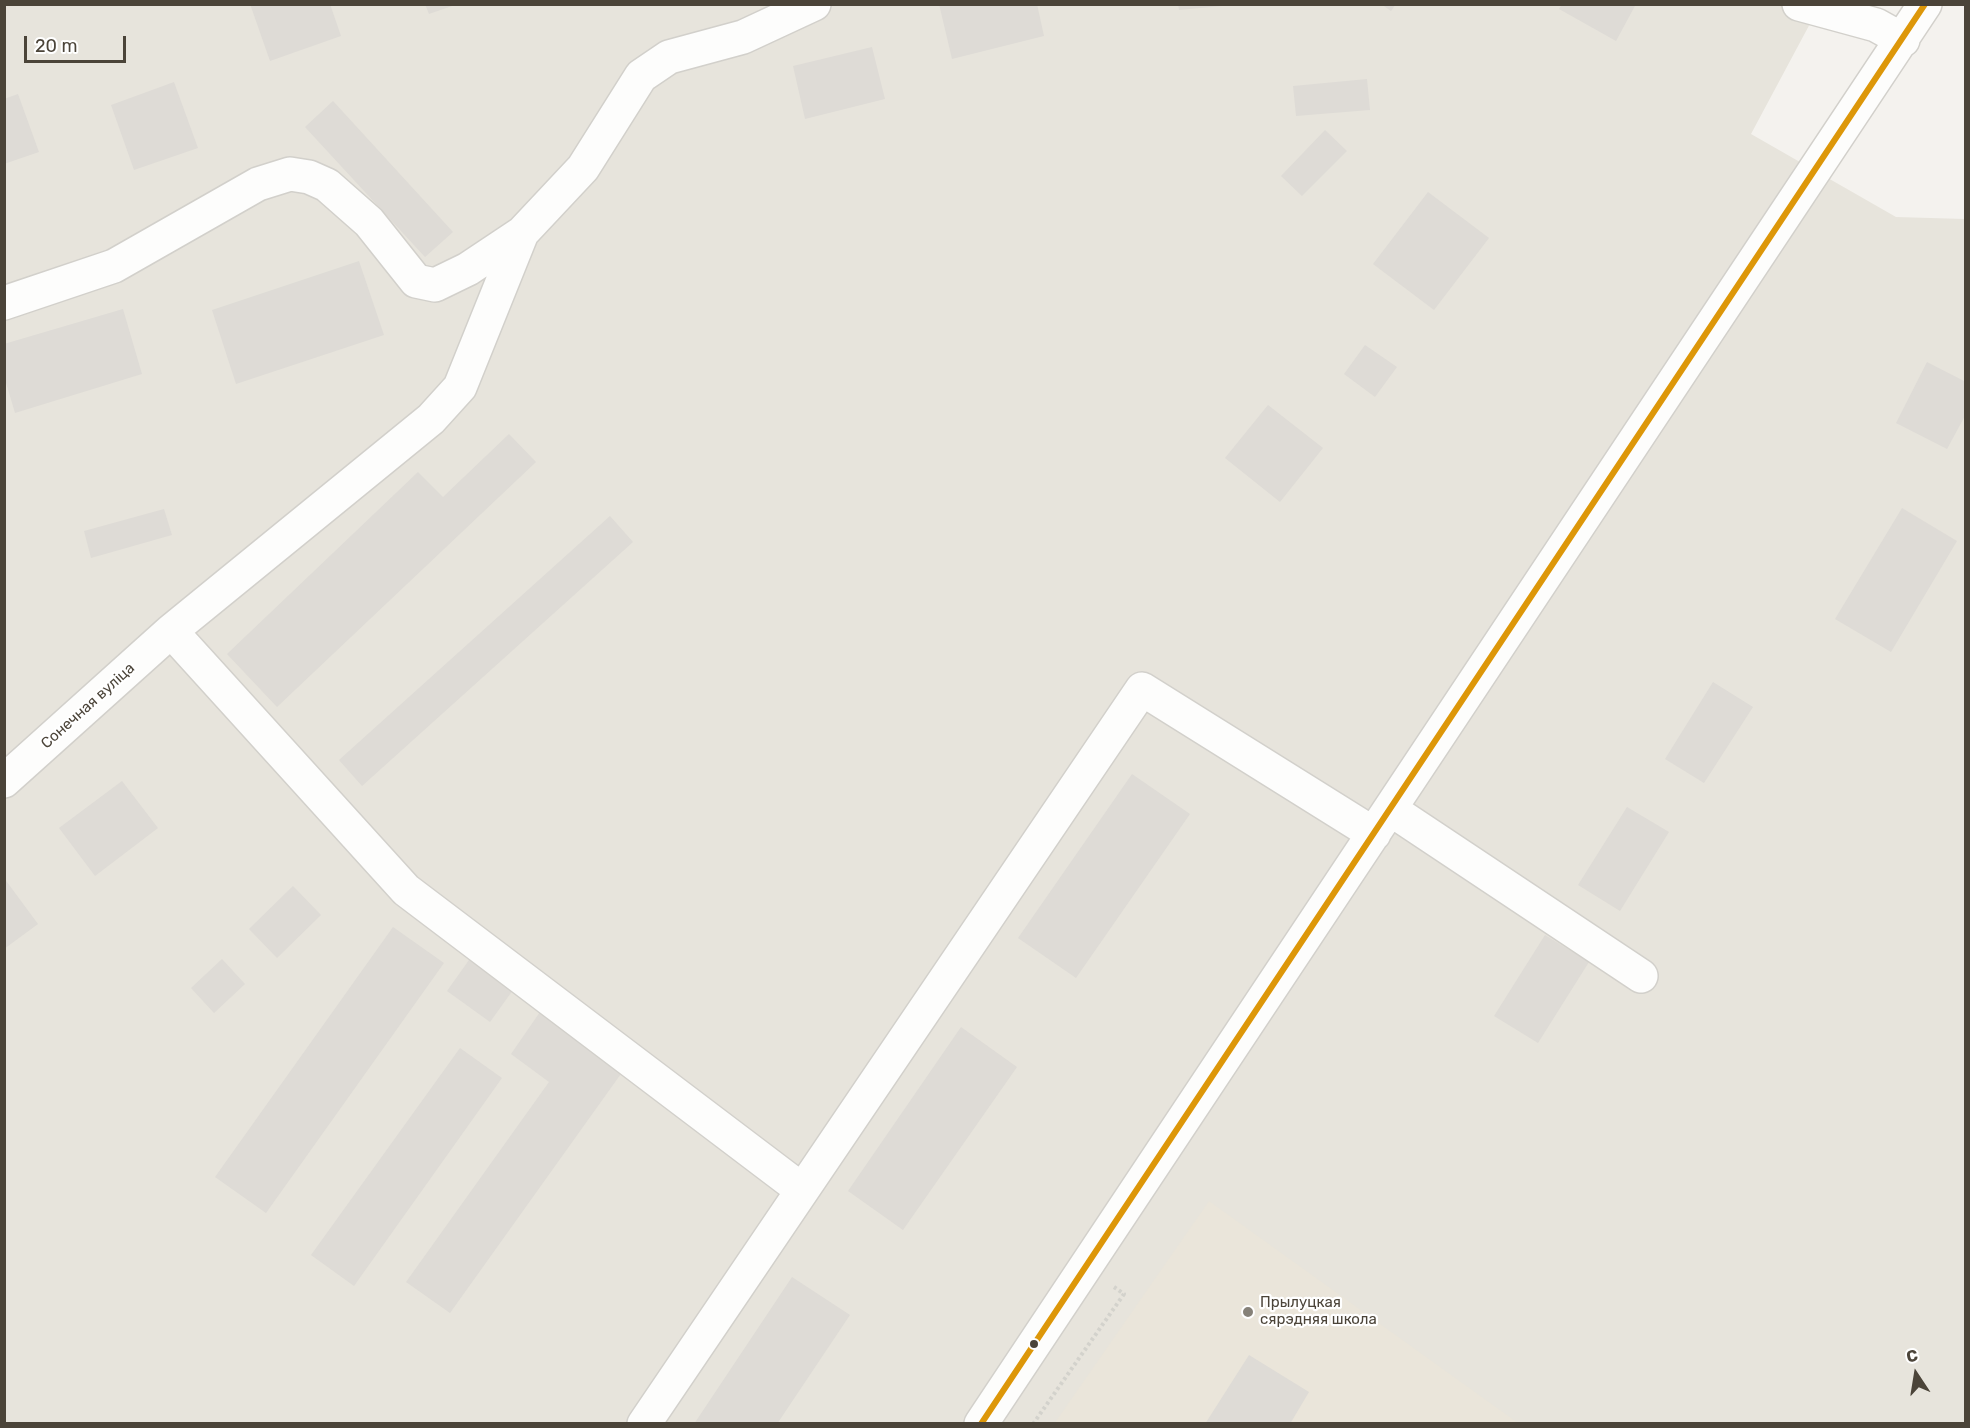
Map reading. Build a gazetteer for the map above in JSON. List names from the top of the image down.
{
  "streets": {
    "street": ["Сонечная вуліца"]
  },
  "places": ["Прылуцкая сярэдняя школа"],
  "scale_bar": "20 m",
  "north": "top"
}
